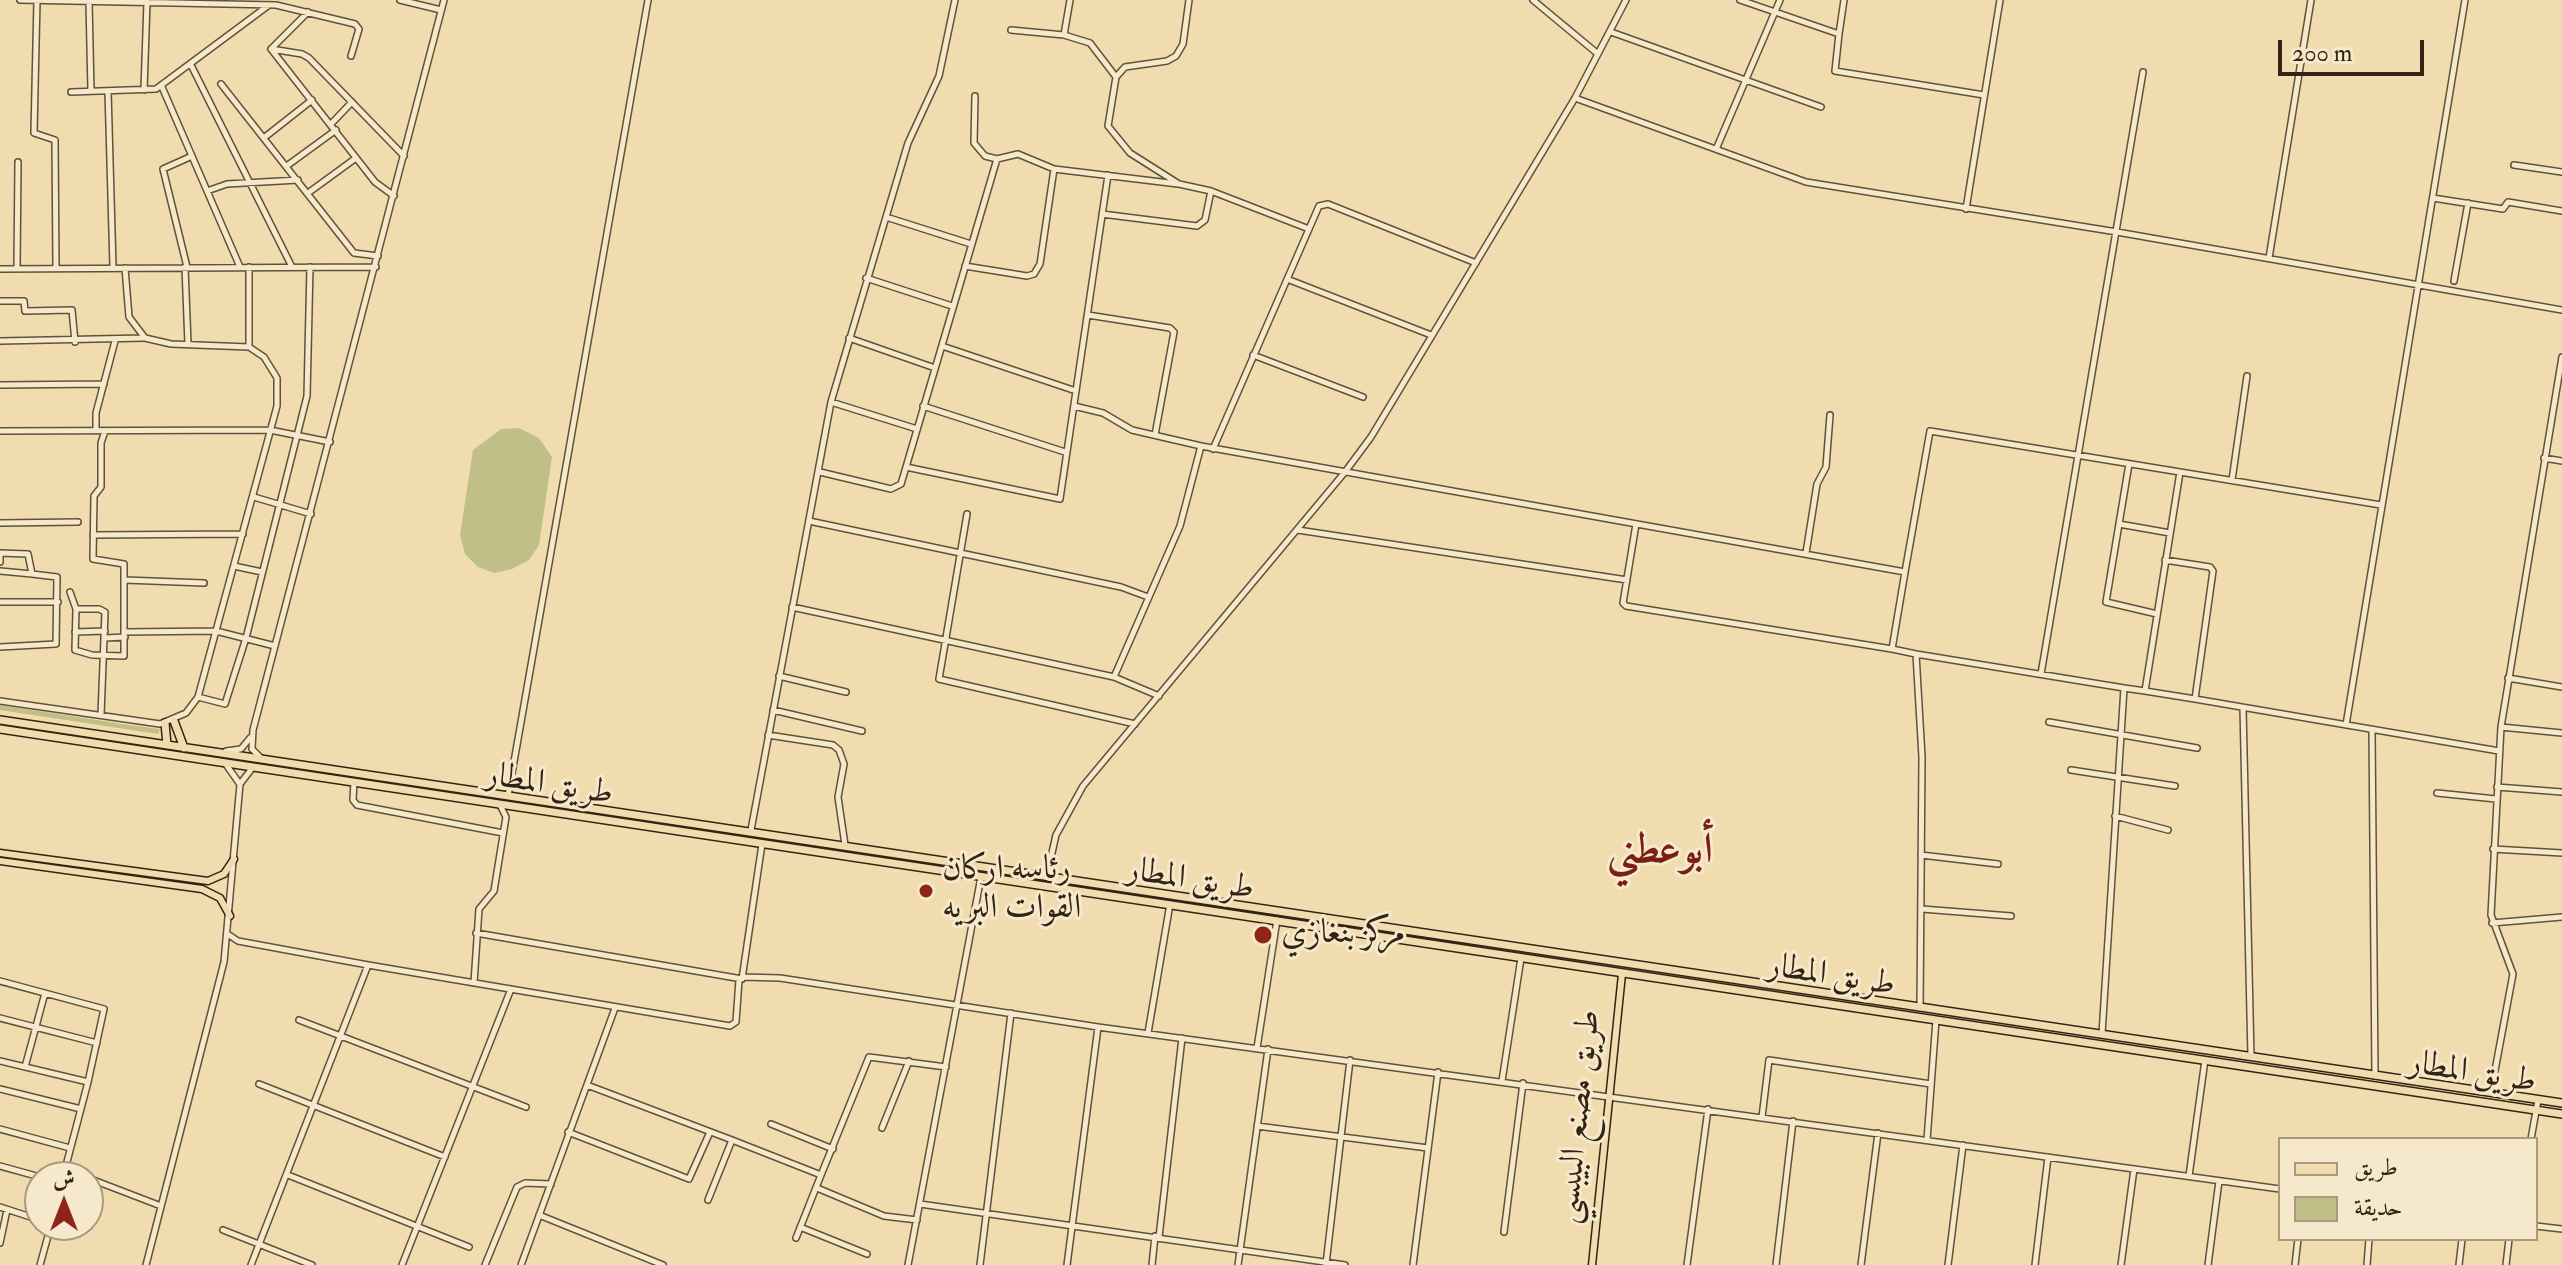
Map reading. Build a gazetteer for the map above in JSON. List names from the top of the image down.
{
  "streets": {
    "highway": ["طريق المطار"],
    "main road": ["طريق مصنع البيبسي"]
  },
  "crossings": [
    ["طريق المطار", "طريق مصنع البيبسي"]
  ],
  "districts": ["أبوعطني"],
  "places": ["رئاسه اركان القوات البريه", "مركز بنغازي"],
  "legend": ["طريق", "حديقة"],
  "scale_bar": "200 m",
  "north": "top"
}
